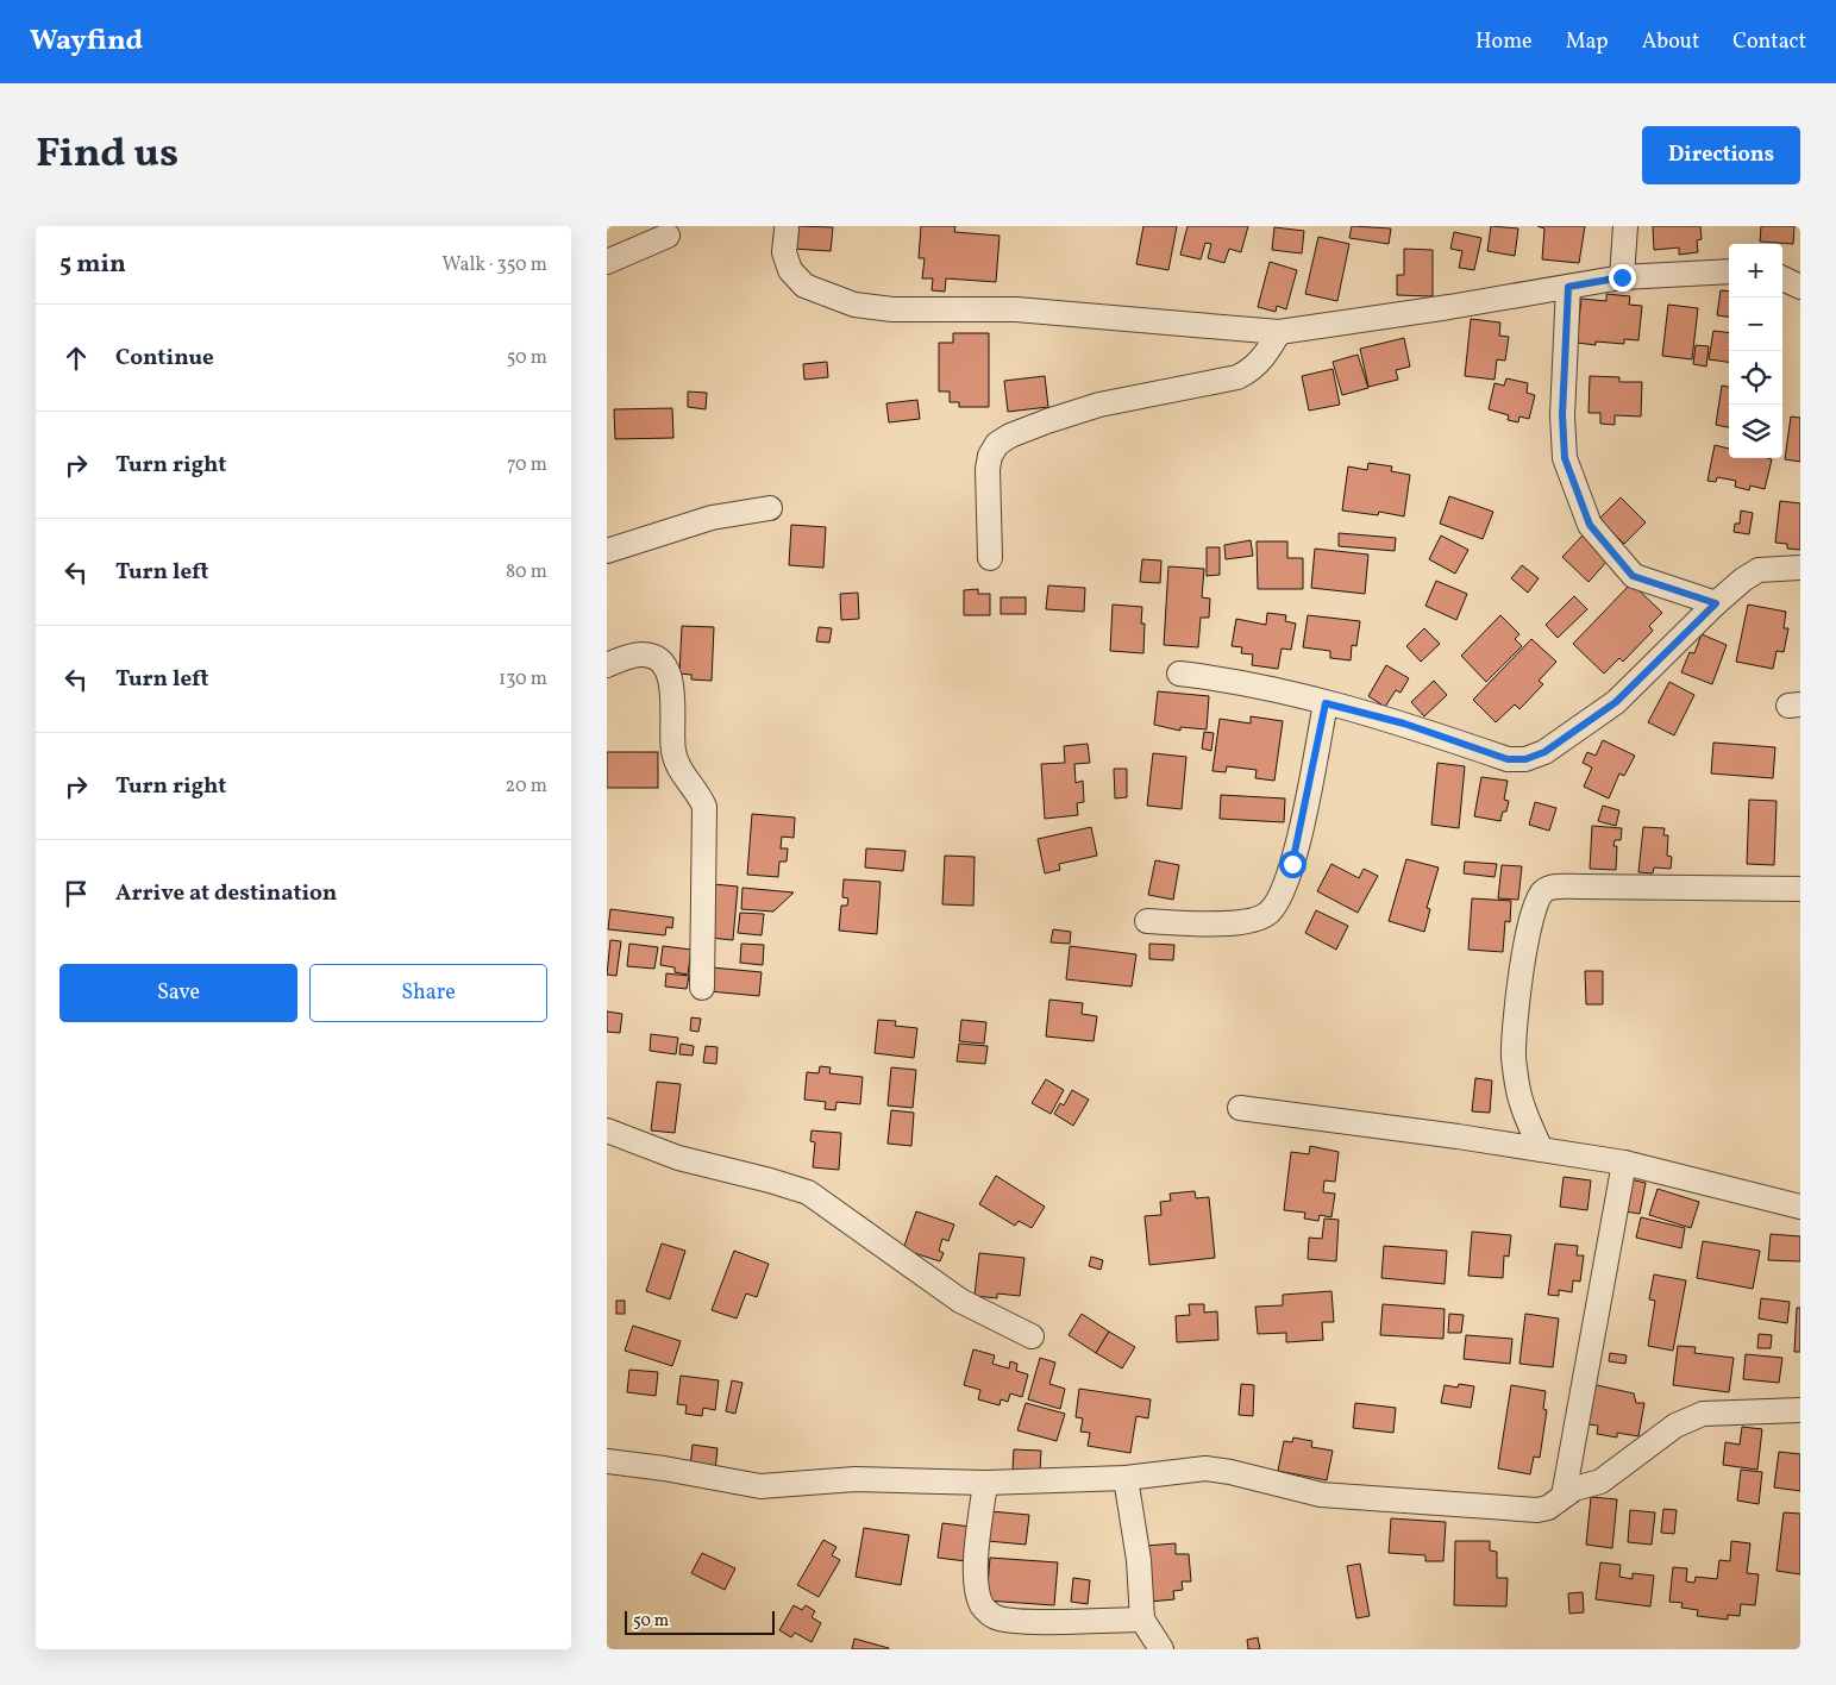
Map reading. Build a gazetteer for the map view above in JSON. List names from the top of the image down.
{
  "scale_bar": "50 m",
  "page": {
    "header": "Wayfind",
    "nav": [
      "Home",
      "Map",
      "About",
      "Contact"
    ],
    "title": "Find us",
    "buttons": [
      "Directions",
      ["Save", "Share"]
    ],
    "heading": ["5 min", "Walk · 350 m"],
    "map_buttons": ["+", "−"],
    "list": [
      ["Continue", "50 m"],
      ["Turn right", "70 m"],
      ["Turn left", "80 m"],
      ["Turn left", "130 m"],
      ["Turn right", "20 m"],
      "Arrive at destination"
    ],
    "scale": "50 m"
  }
}
